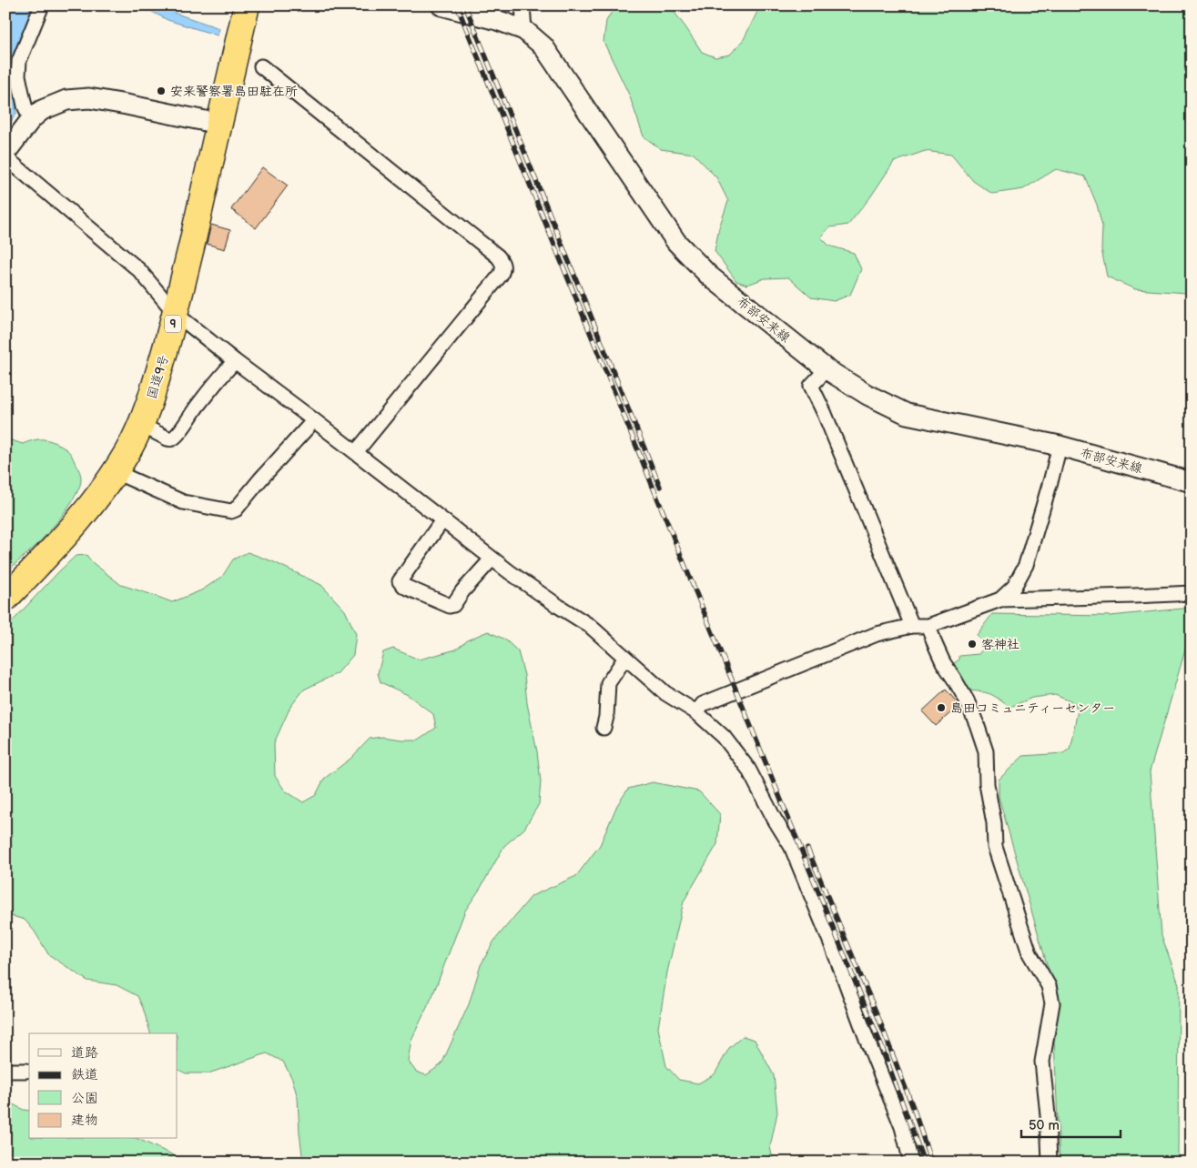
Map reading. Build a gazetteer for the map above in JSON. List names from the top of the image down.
{
  "streets": {
    "highway": ["9", "国道9号"],
    "main road": ["布部安来線"]
  },
  "places": ["安来警察署島田駐在所", "客神社", "島田コミュニティーセンター"],
  "legend": [
    "道路",
    "鉄道",
    "公園",
    "建物"
  ],
  "scale_bar": "50 m"
}
